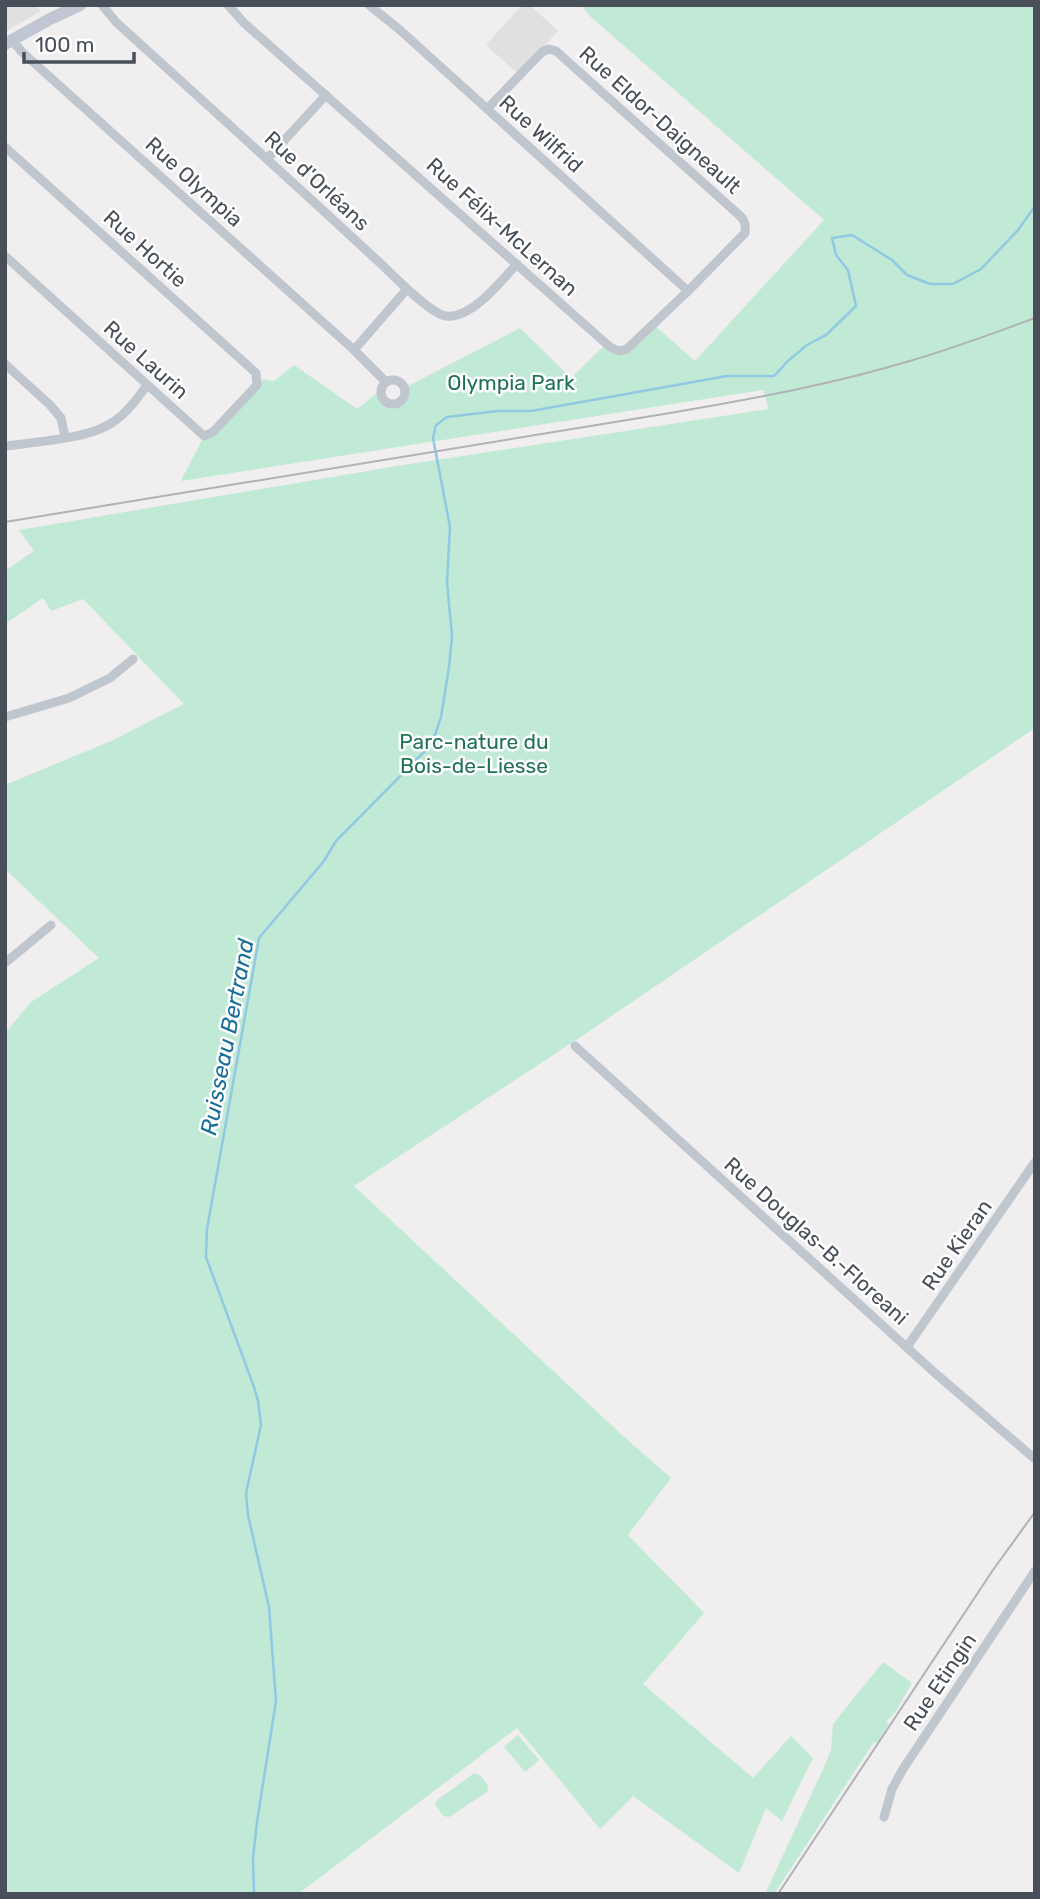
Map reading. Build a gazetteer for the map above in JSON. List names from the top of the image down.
{
  "streets": {
    "street": [
      "Rue Eldor-Daigneault",
      "Rue Wilfrid",
      "Rue d'Orléans",
      "Rue Olympia",
      "Rue Félix-McLernan",
      "Rue Hortie",
      "Rue Laurin",
      "Rue Douglas-B.-Floreani",
      "Rue Kieran",
      "Rue Etingin"
    ]
  },
  "crossings": [
    ["Rue Eldor-Daigneault", "Rue Wilfrid"],
    ["Rue Eldor-Daigneault", "Rue Félix-McLernan"],
    ["Rue Wilfrid", "Rue Félix-McLernan"],
    ["Rue d'Orléans", "Rue Félix-McLernan"],
    ["Rue Hortie", "Rue Laurin"],
    ["Rue Douglas-B.-Floreani", "Rue Kieran"]
  ],
  "water": ["Ruisseau Bertrand"],
  "parks": ["Olympia Park", "Parc-nature du Bois-de-Liesse"],
  "scale_bar": "100 m"
}
